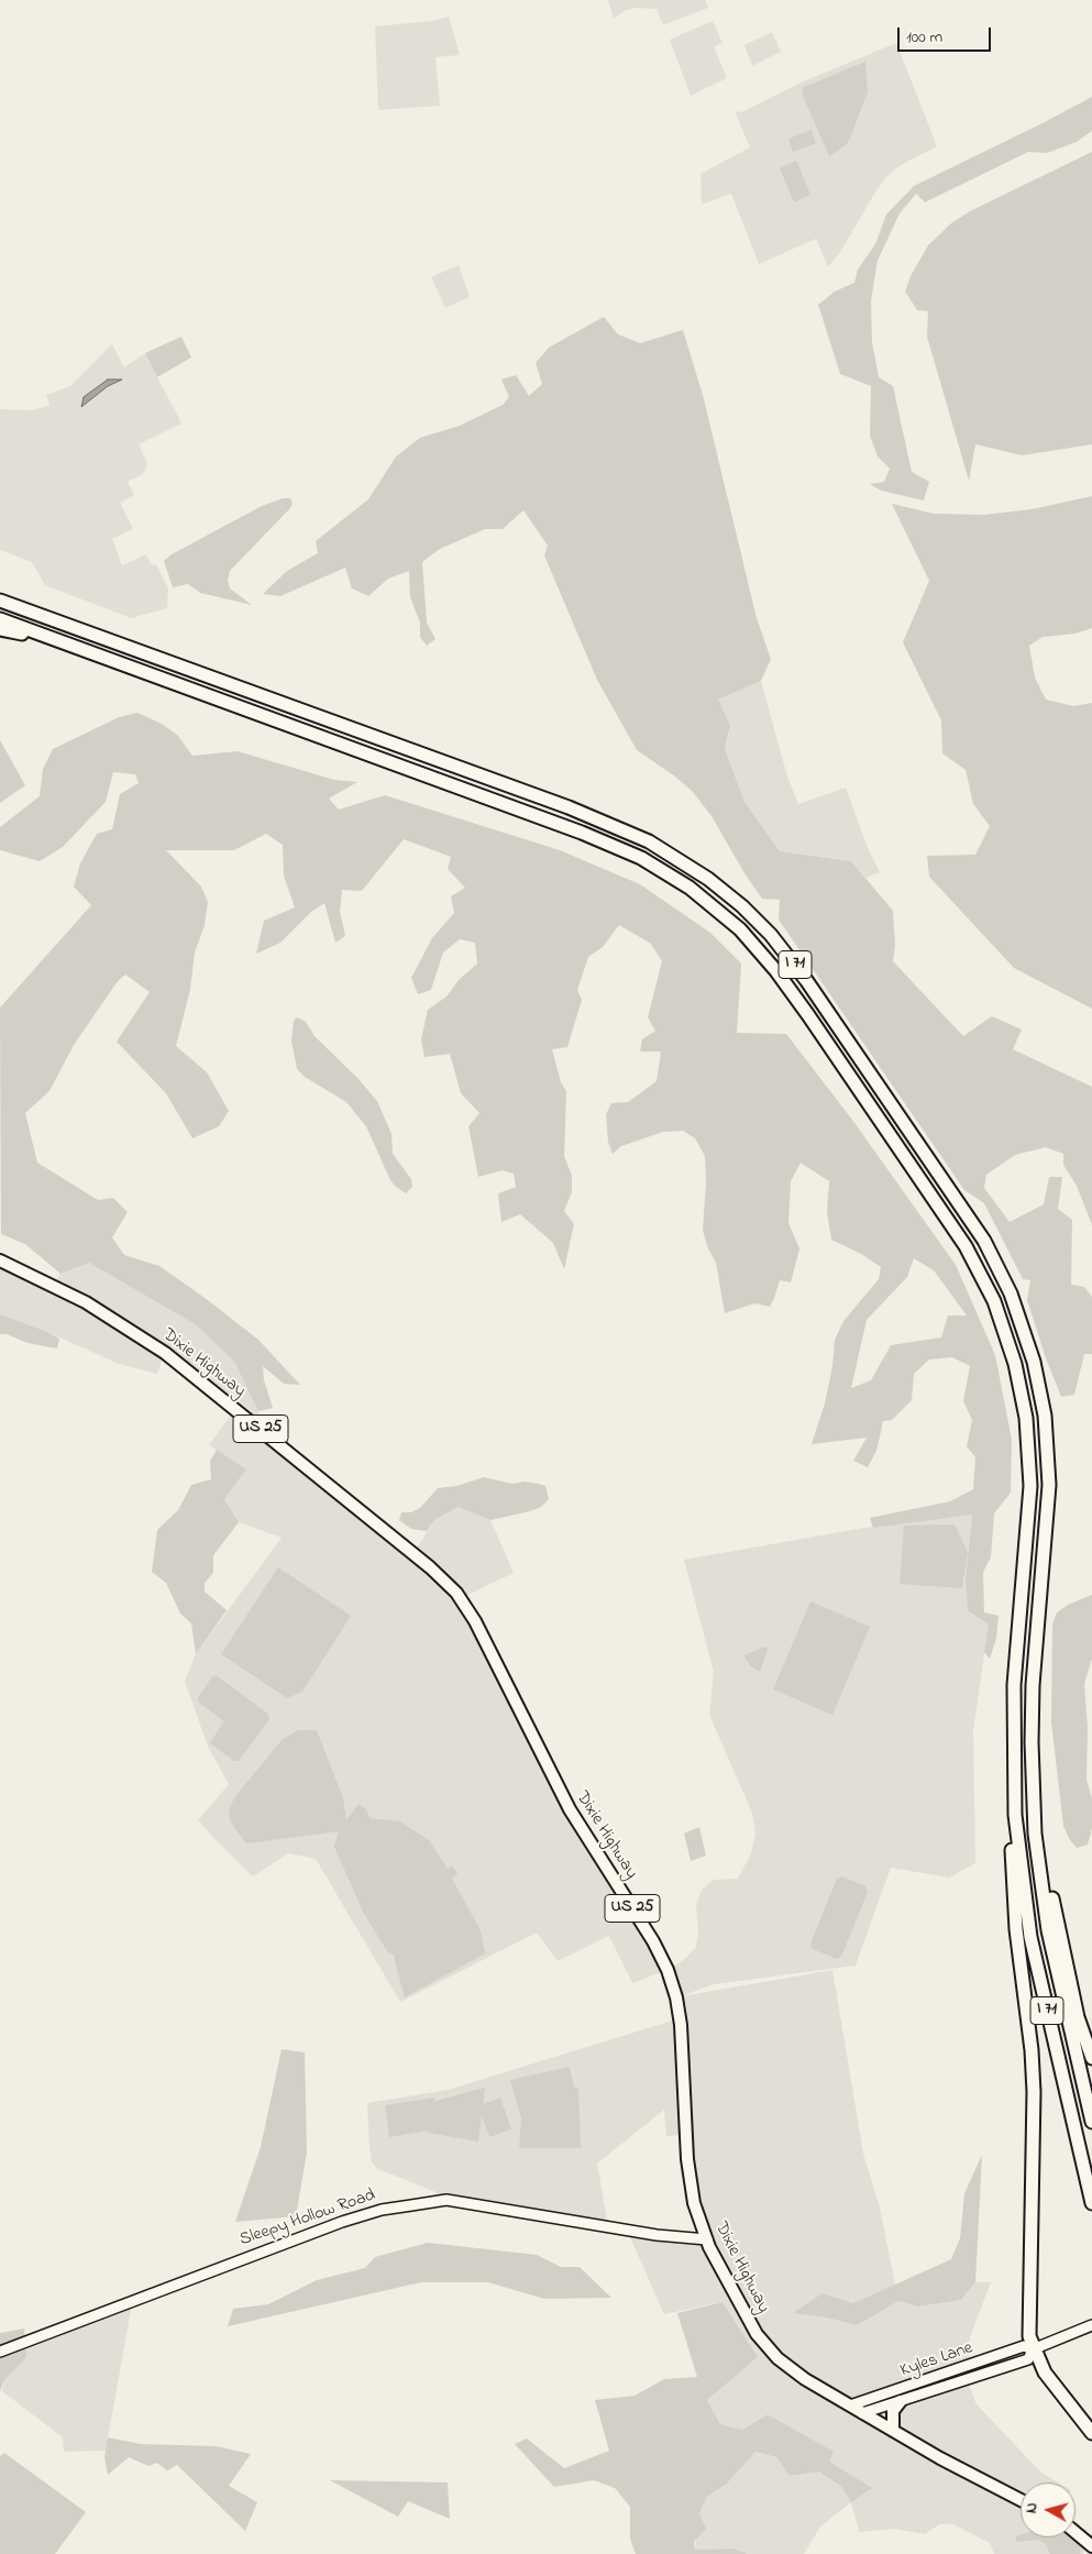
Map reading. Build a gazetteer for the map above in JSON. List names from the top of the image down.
{
  "streets": {
    "highway": ["I 71"],
    "main road": [
      "Dixie Highway",
      "US 25",
      "Sleepy Hollow Road",
      "Kyles Lane"
    ]
  },
  "crossings": [
    ["Dixie Highway", "Sleepy Hollow Road"],
    ["Dixie Highway", "Kyles Lane"]
  ],
  "scale_bar": "100 m",
  "north": "left"
}
